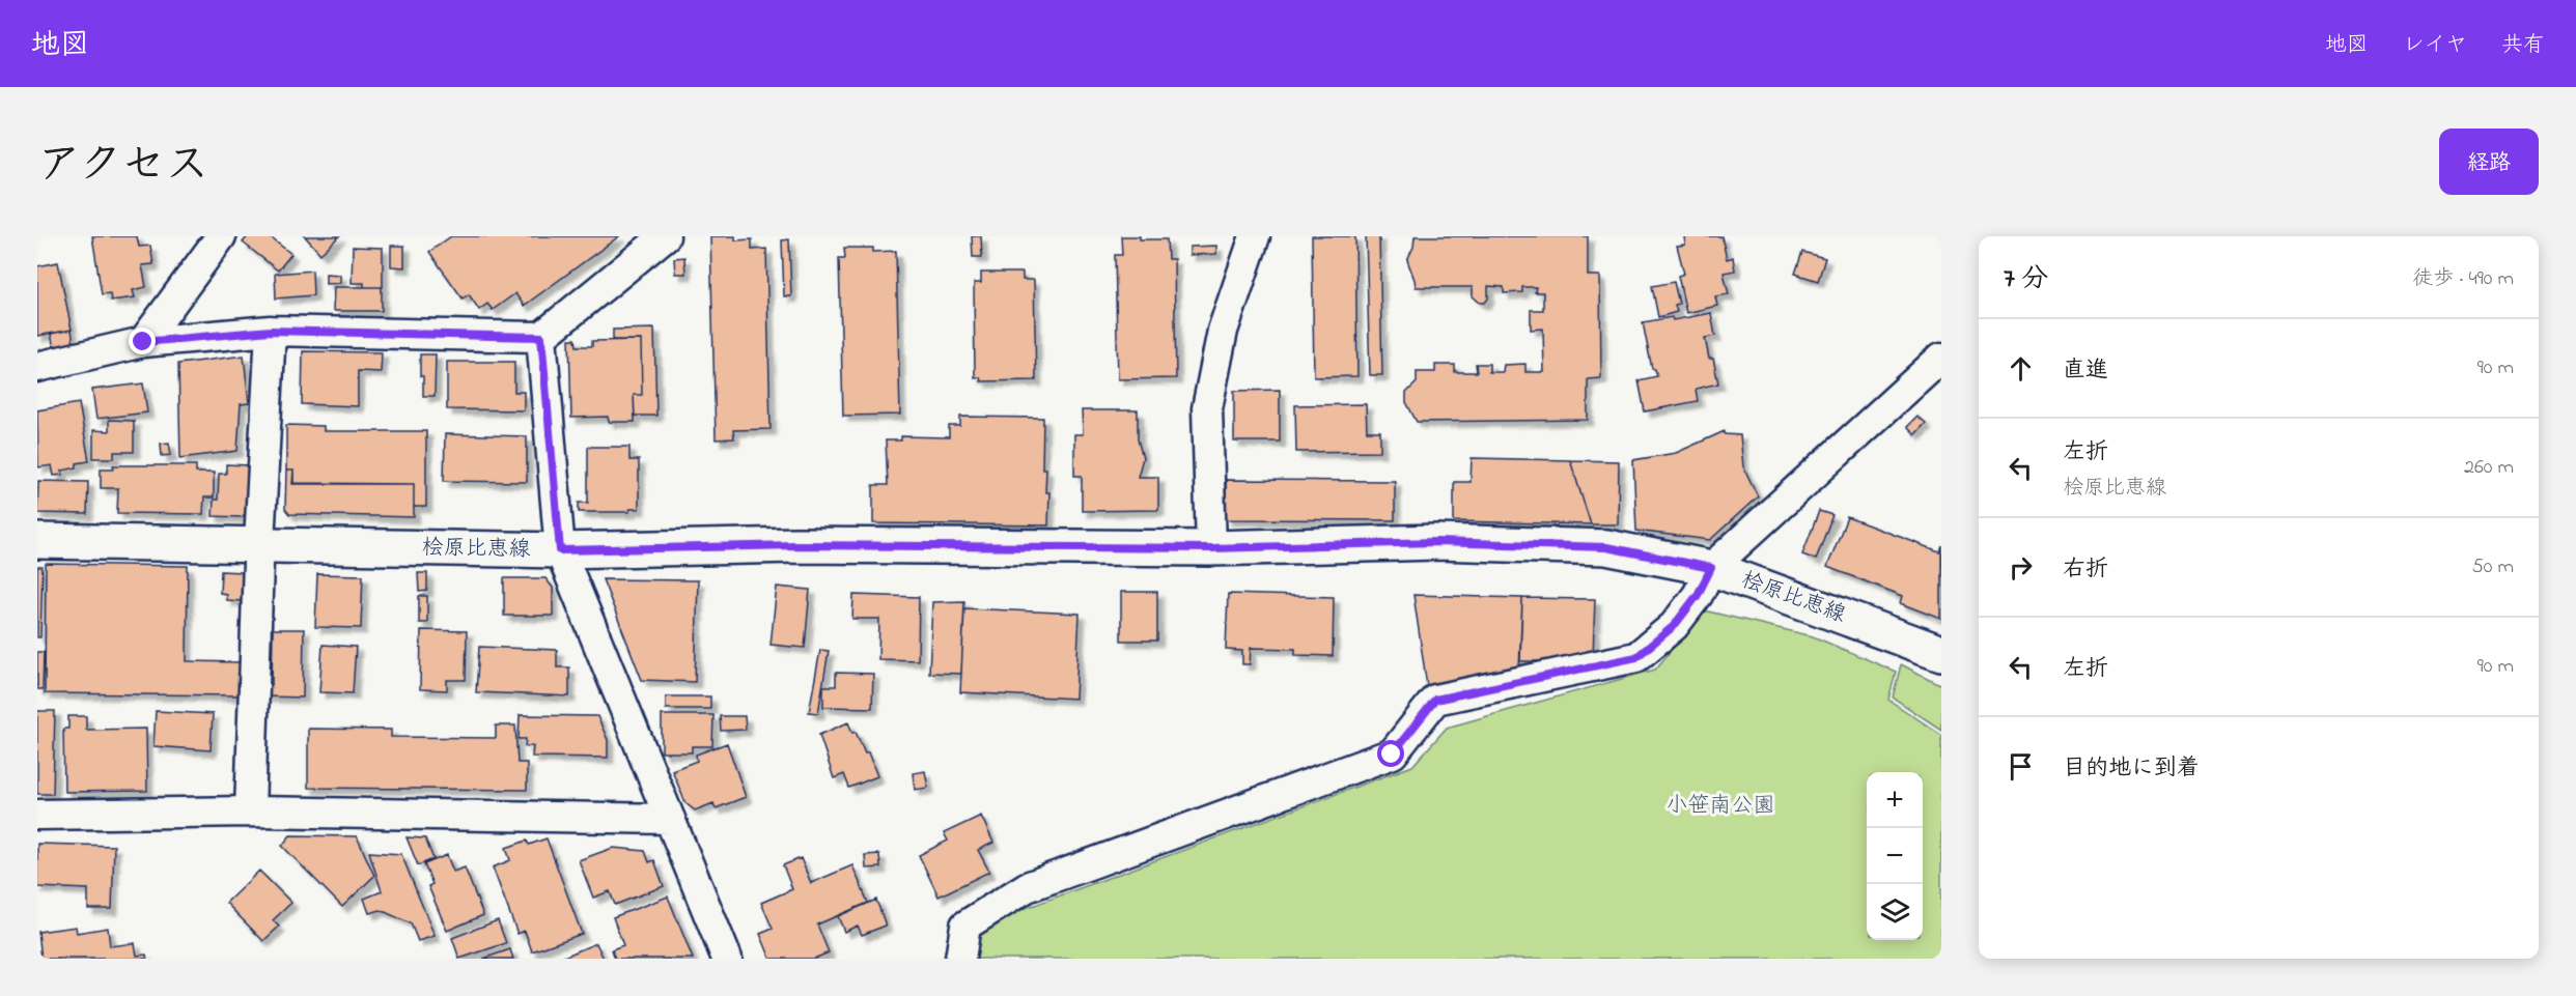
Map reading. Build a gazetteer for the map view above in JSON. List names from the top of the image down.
{
  "streets": {
    "main road": ["桧原比恵線"]
  },
  "parks": ["小笹南公園"],
  "page": {
    "header": "地図",
    "nav": ["地図", "レイヤ", "共有"],
    "title": "アクセス",
    "buttons": "経路",
    "heading": ["7 分", "徒歩 · 490 m"],
    "list": [
      ["直進", "90 m"],
      ["左折", "桧原比恵線", "260 m"],
      ["右折", "50 m"],
      ["左折", "90 m"],
      "目的地に到着"
    ],
    "map_buttons": ["+", "−"]
  }
}
